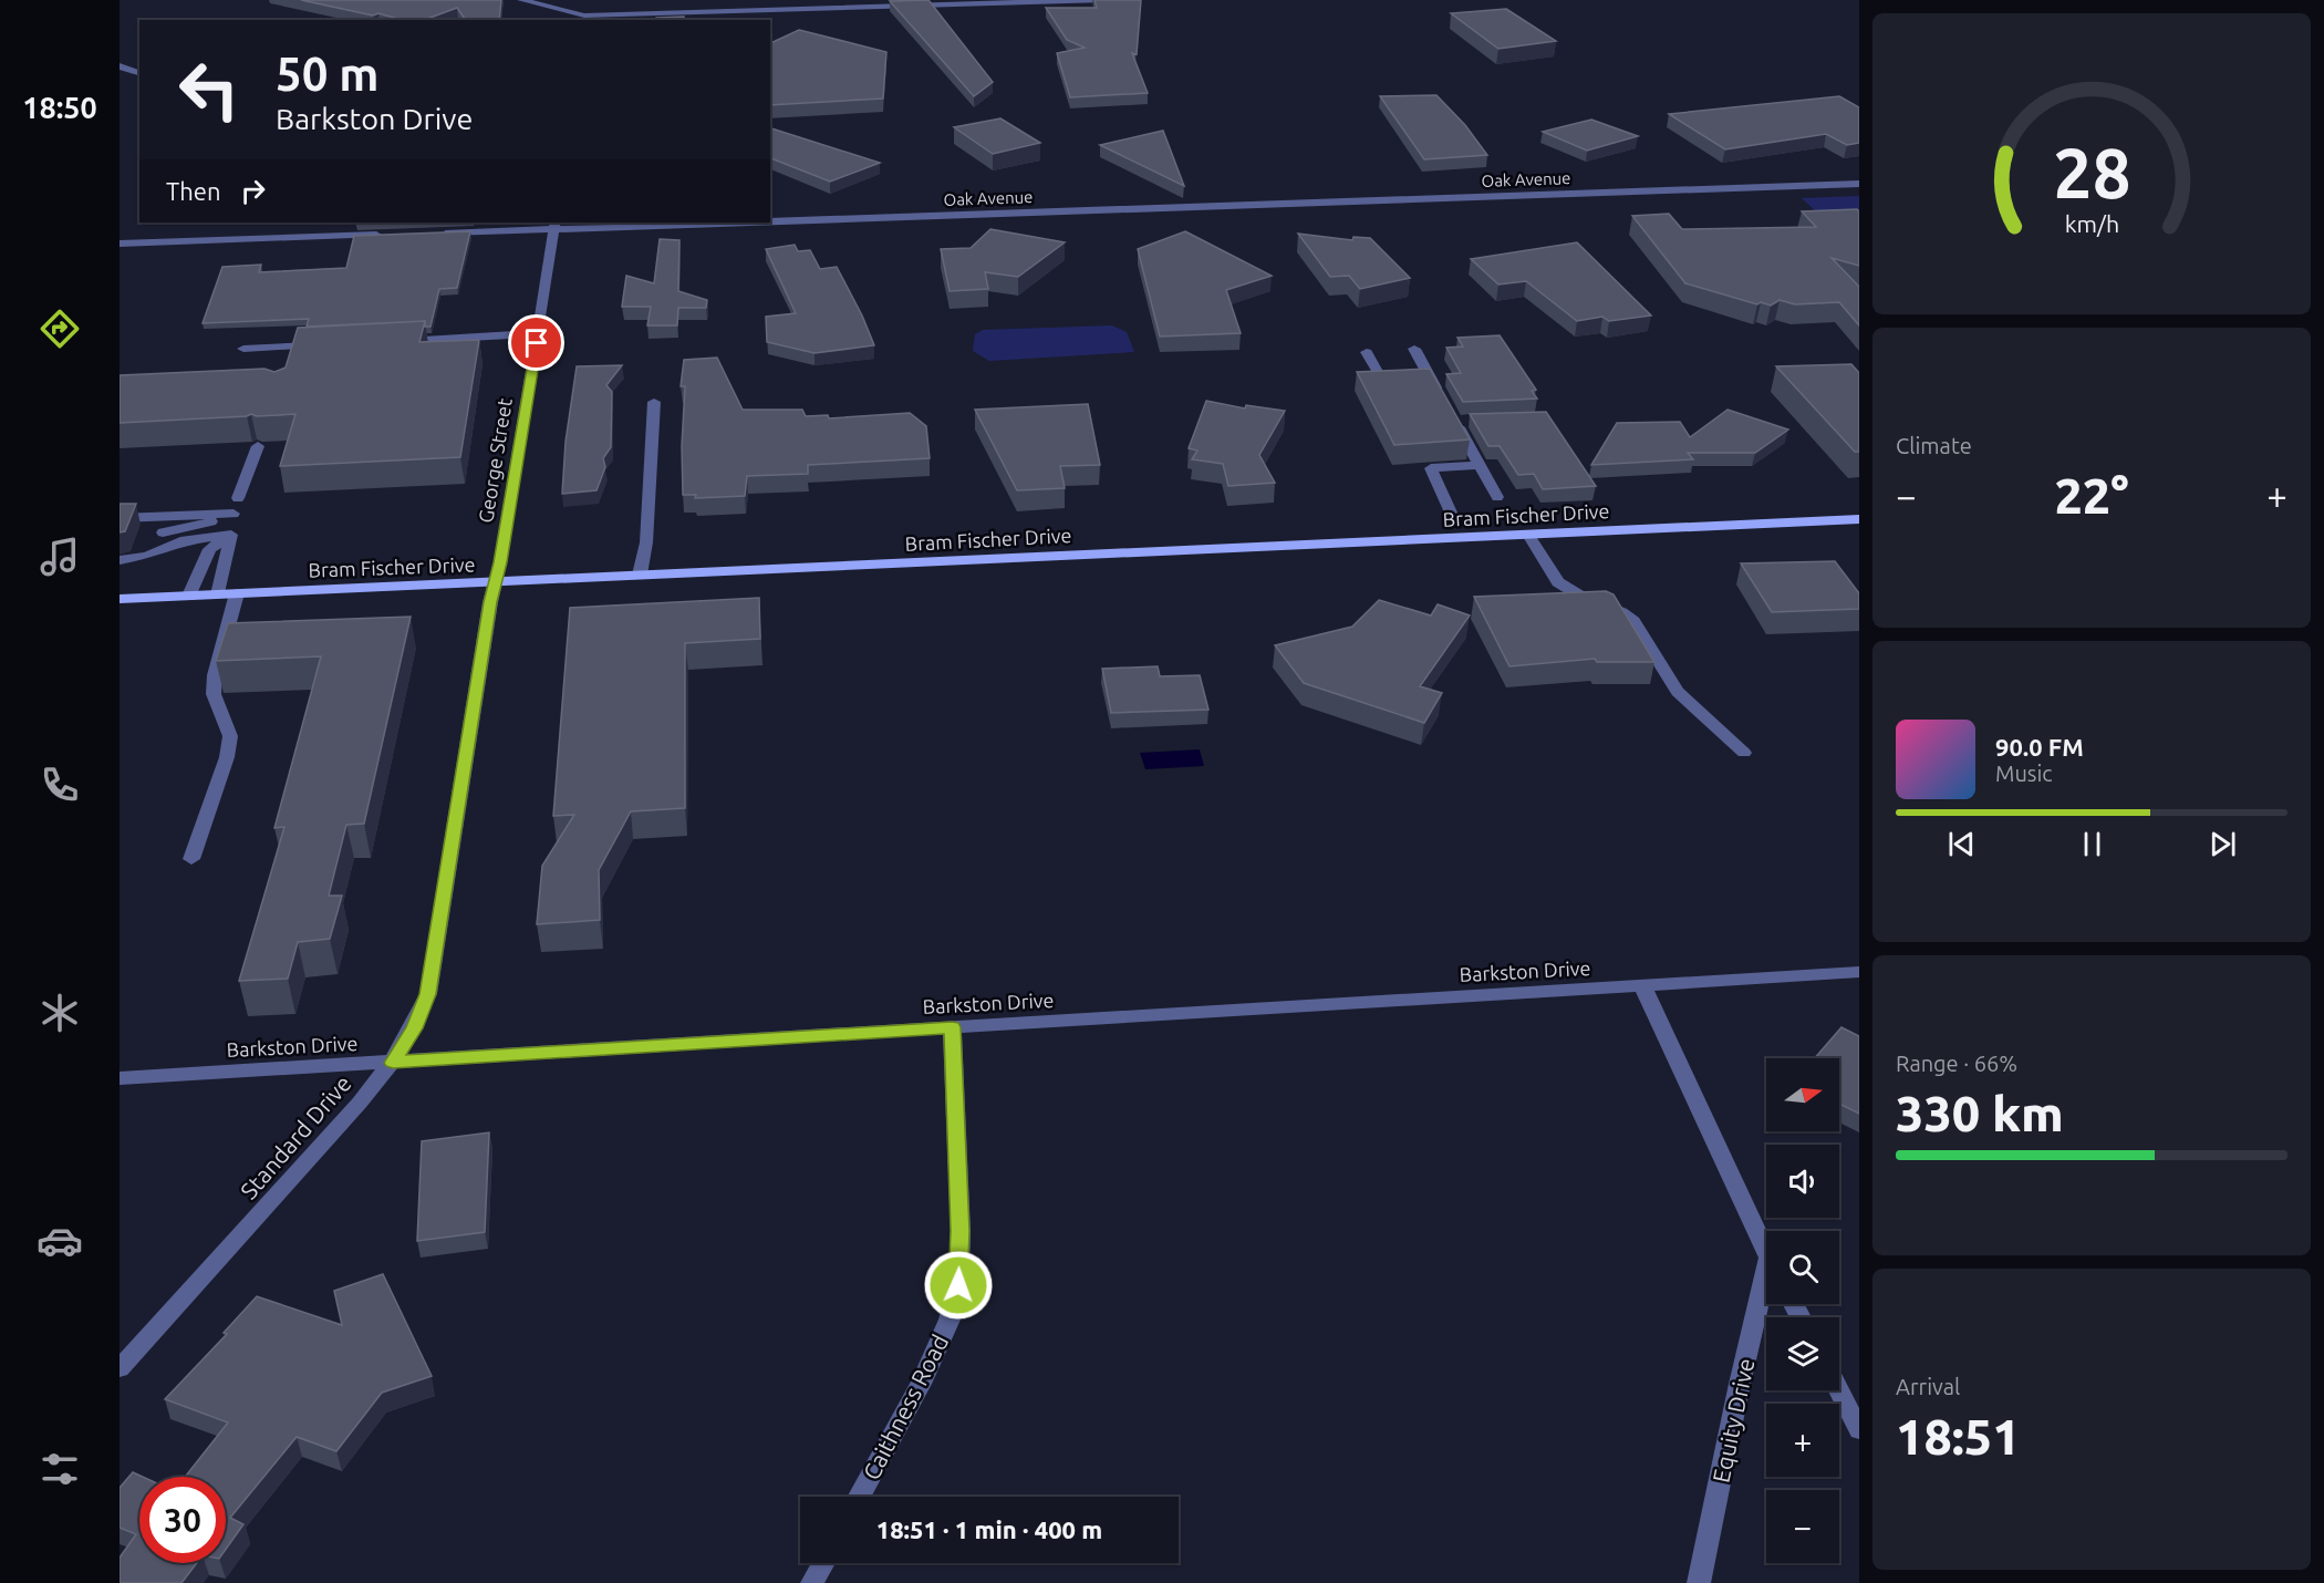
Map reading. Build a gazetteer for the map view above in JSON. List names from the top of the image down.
{
  "streets": {
    "main road": ["Bram Fischer Drive"],
    "street": [
      "Oak Avenue",
      "George Street",
      "Barkston Drive",
      "Standard Drive",
      "Caithness Road",
      "Equity Drive"
    ]
  },
  "crossings": [
    ["Oak Avenue", "George Street"],
    ["George Street", "Bram Fischer Drive"],
    ["George Street", "Standard Drive"],
    ["Barkston Drive", "Standard Drive"],
    ["Barkston Drive", "Caithness Road"],
    ["Barkston Drive", "Equity Drive"]
  ],
  "north": "right",
  "page": {
    "tabs": "18:50",
    "turn": ["50 m", "Barkston Drive"],
    "then": "Then",
    "tile": [
      "Climate",
      ["Range · 66%", "330 km"],
      ["Arrival", "18:51"]
    ],
    "heat": ["−", "22°", "+"],
    "song": ["90.0 FM", "Music"],
    "map_buttons": ["+", "−"],
    "limit": "30",
    "trip": "18:51 · 1 min · 400 m",
    "gauge": ["28", "km/h"]
  }
}
